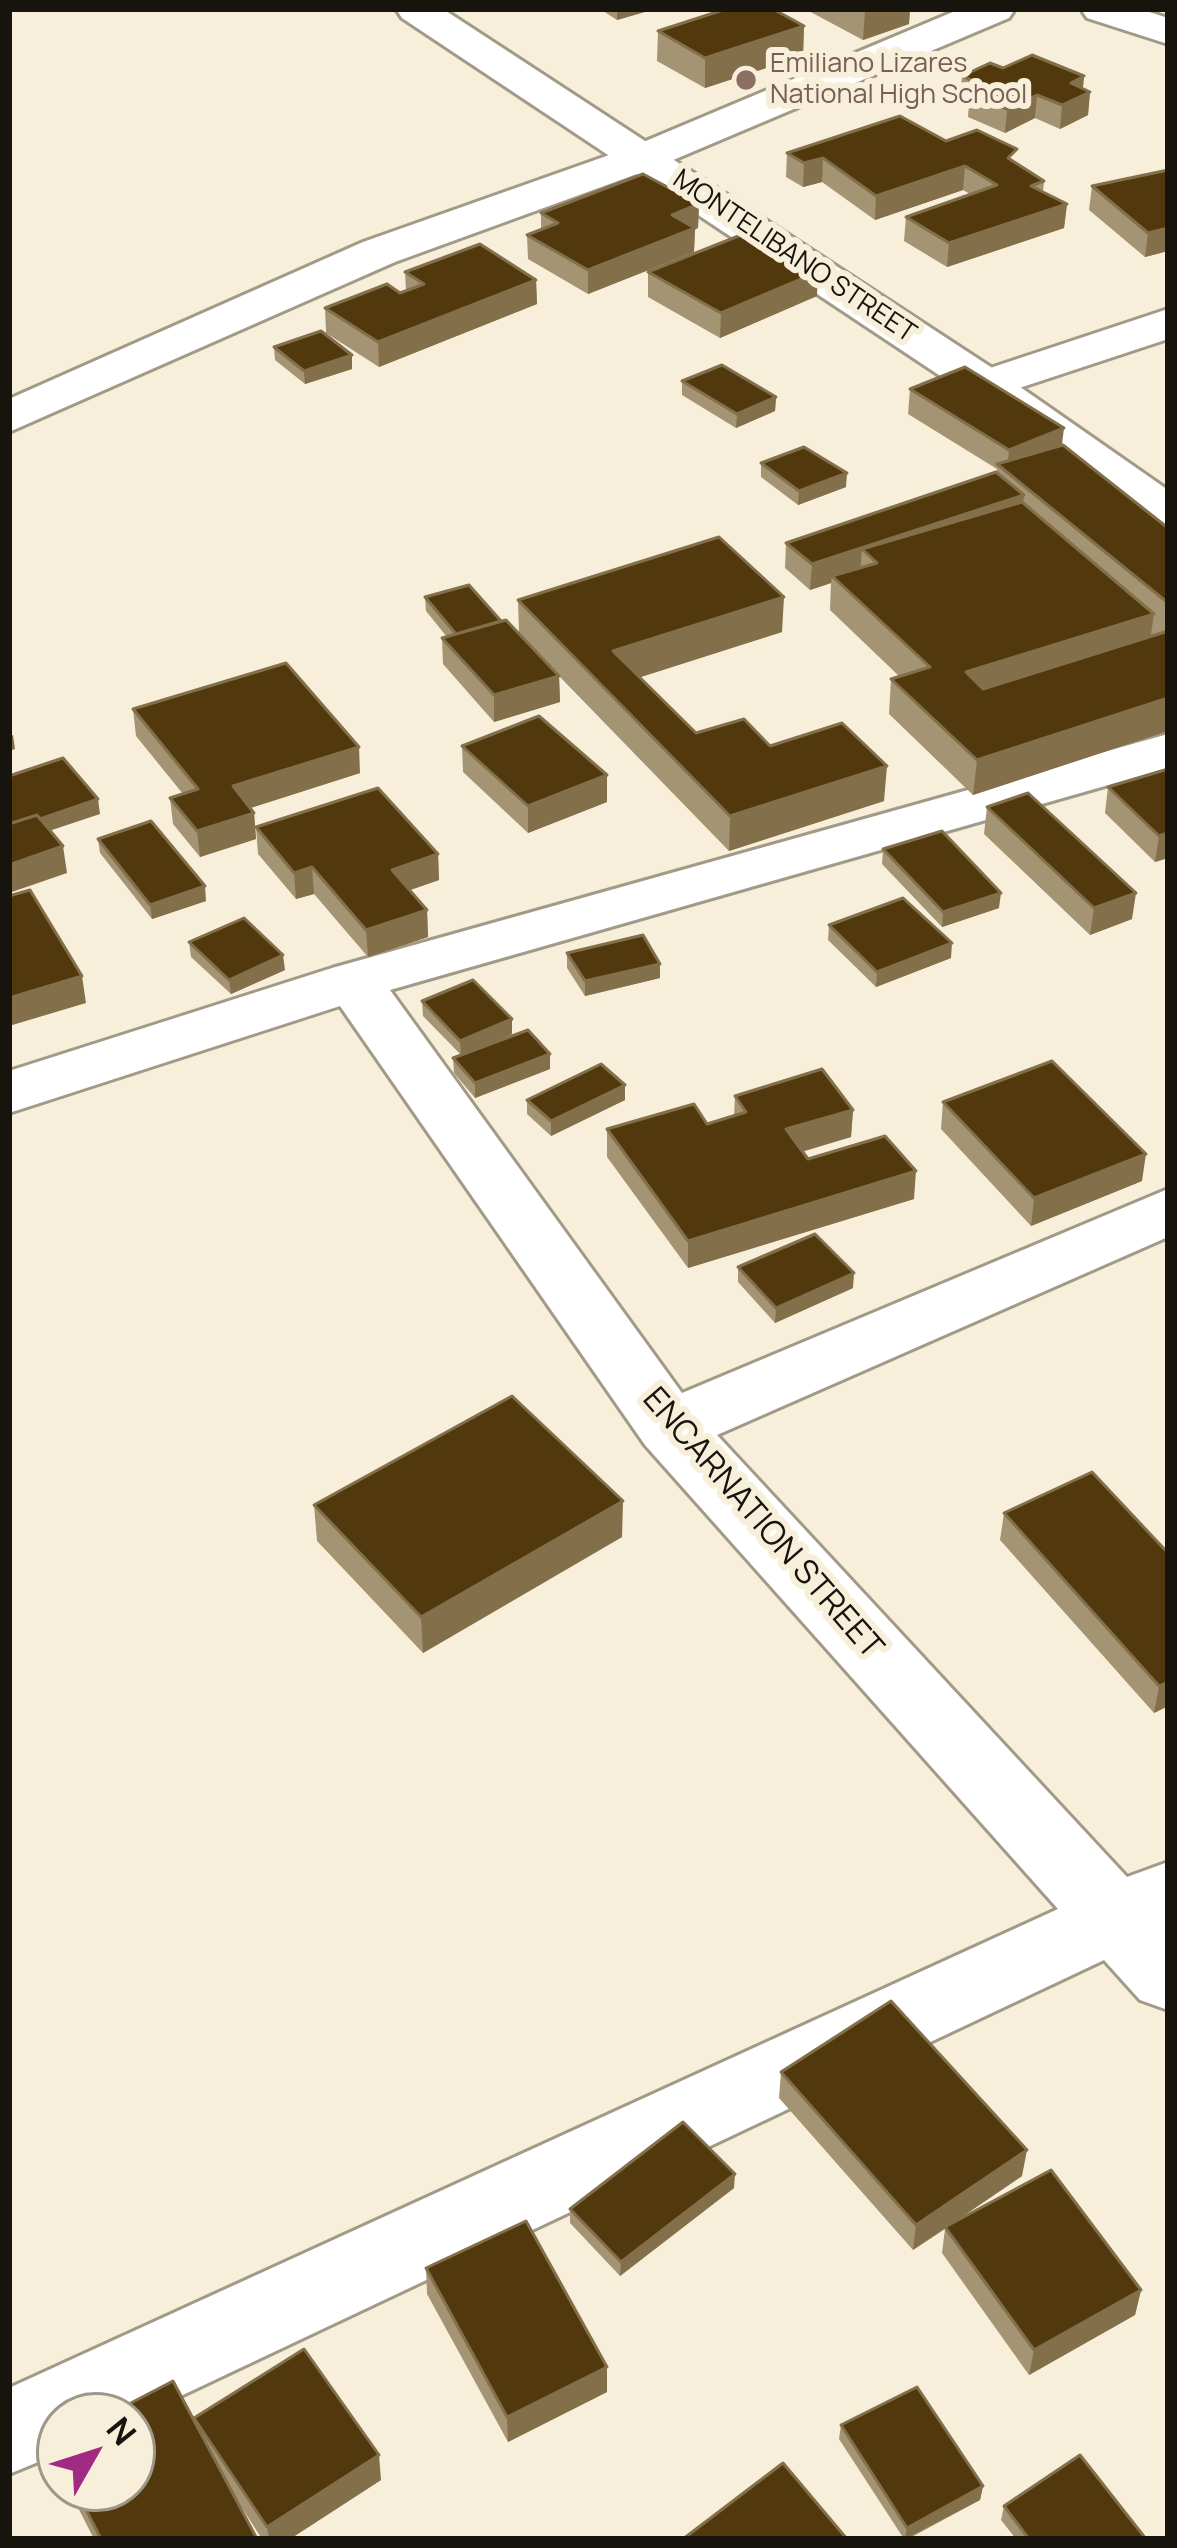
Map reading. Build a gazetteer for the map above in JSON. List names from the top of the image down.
{
  "streets": {
    "street": ["MONTELIBANO STREET", "ENCARNATION STREET"]
  },
  "places": ["Emiliano Lizares National High School"],
  "north": "top right"
}
